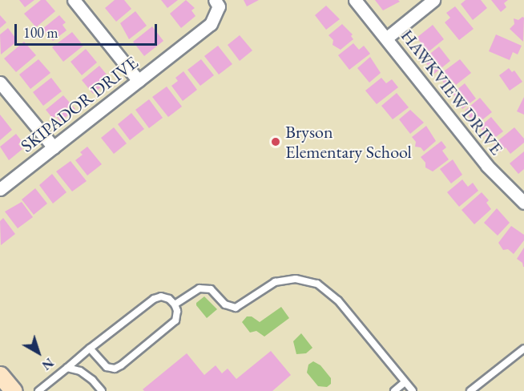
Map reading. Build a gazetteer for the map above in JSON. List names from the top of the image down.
{
  "streets": {
    "street": ["HAWKVIEW DRIVE", "SKIPADOR DRIVE"]
  },
  "places": ["Bryson Elementary School"],
  "scale_bar": "100 m",
  "north": "bottom right"
}
